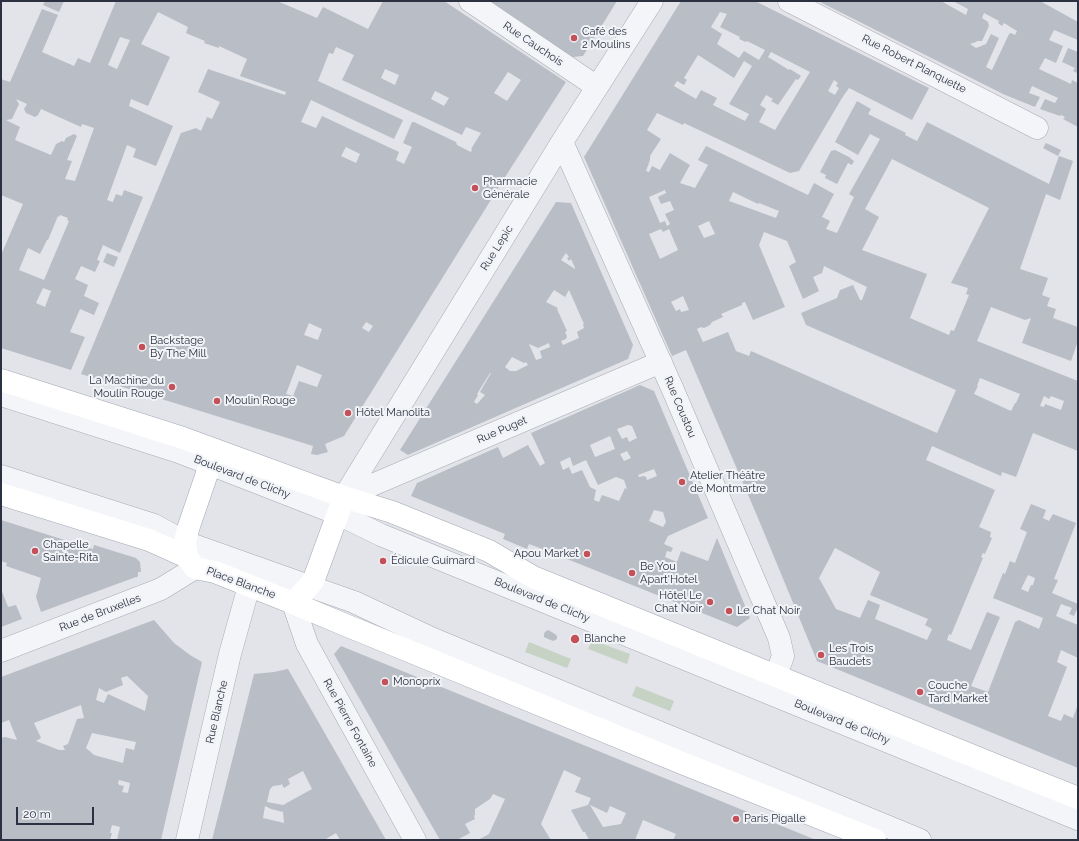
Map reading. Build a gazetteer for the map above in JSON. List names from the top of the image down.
{
  "streets": {
    "main road": ["Boulevard de Clichy", "Place Blanche"],
    "street": [
      "Rue Cauchois",
      "Rue Robert Planquette",
      "Rue Lepic",
      "Rue Coustou",
      "Rue Puget",
      "Rue de Bruxelles",
      "Rue Blanche",
      "Rue Pierre Fontaine"
    ]
  },
  "crossings": [
    ["Rue Cauchois", "Rue Lepic"],
    ["Rue Lepic", "Rue Coustou"],
    ["Rue Lepic", "Rue Puget"],
    ["Rue Lepic", "Boulevard de Clichy"],
    ["Rue Coustou", "Rue Puget"],
    ["Rue Coustou", "Boulevard de Clichy"],
    ["Rue Puget", "Boulevard de Clichy"],
    ["Place Blanche", "Rue de Bruxelles"],
    ["Place Blanche", "Rue Blanche"],
    ["Place Blanche", "Rue Pierre Fontaine"]
  ],
  "places": [
    "Café des 2 Moulins",
    "Pharmacie Générale",
    "Backstage By The Mill",
    "La Machine du Moulin Rouge",
    "Moulin Rouge",
    "Hôtel Manolita",
    "Atelier Théâtre de Montmartre",
    "Chapelle Sainte-Rita",
    "Apou Market",
    "Édicule Guimard",
    "Be You Apart'Hotel",
    "Hôtel Le Chat Noir",
    "Le Chat Noir",
    "Blanche",
    "Les Trois Baudets",
    "Monoprix",
    "Couche Tard Market",
    "Paris Pigalle"
  ],
  "scale_bar": "20 m"
}
